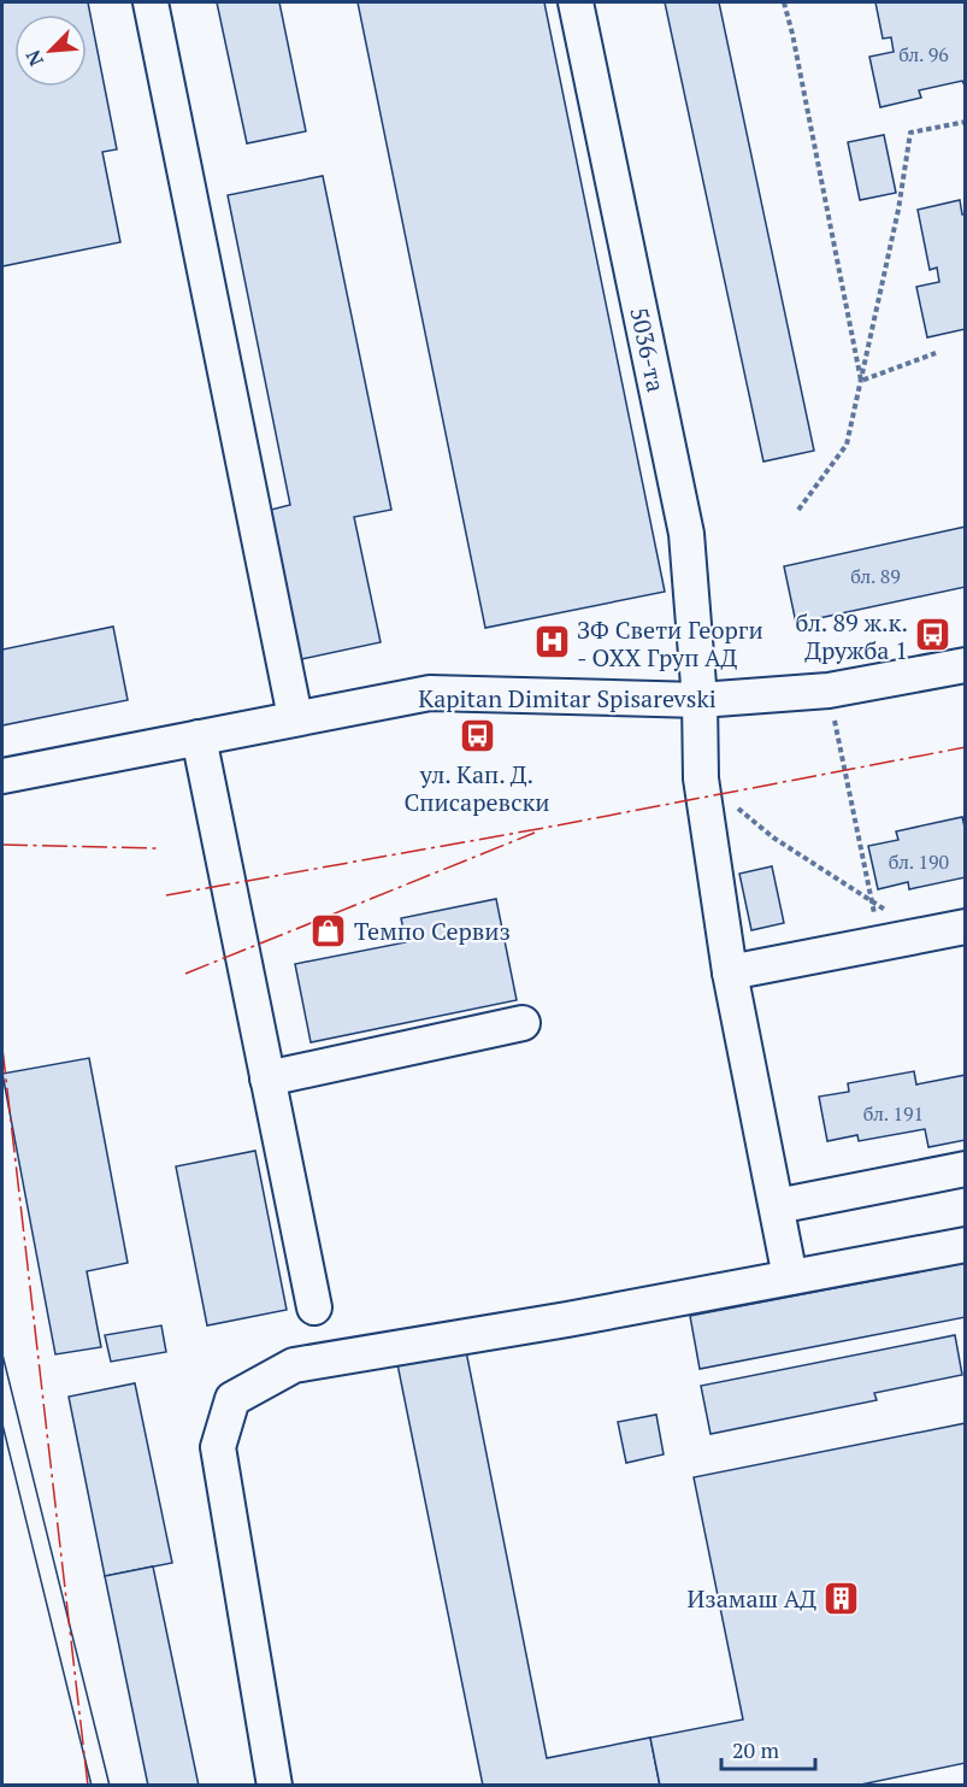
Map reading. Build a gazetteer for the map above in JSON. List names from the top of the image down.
{
  "streets": {
    "street": ["5036-та", "Kapitan Dimitar Spisarevski"]
  },
  "crossings": [
    ["5036-та", "Kapitan Dimitar Spisarevski"]
  ],
  "places": {
    "bus stop": ["бл. 89 ж.к. Дружба 1", "ул. Кап. Д. Списаревски"],
    "hospital": ["ЗФ Свети Георги - ОХХ Груп АД"],
    "shop": ["Темпо Сервиз"],
    "building": ["Изамаш АД"]
  },
  "house_numbers": [
    "бл. 96",
    "бл. 89",
    "бл. 190",
    "бл. 191"
  ],
  "scale_bar": "20 m",
  "north": "bottom left"
}
